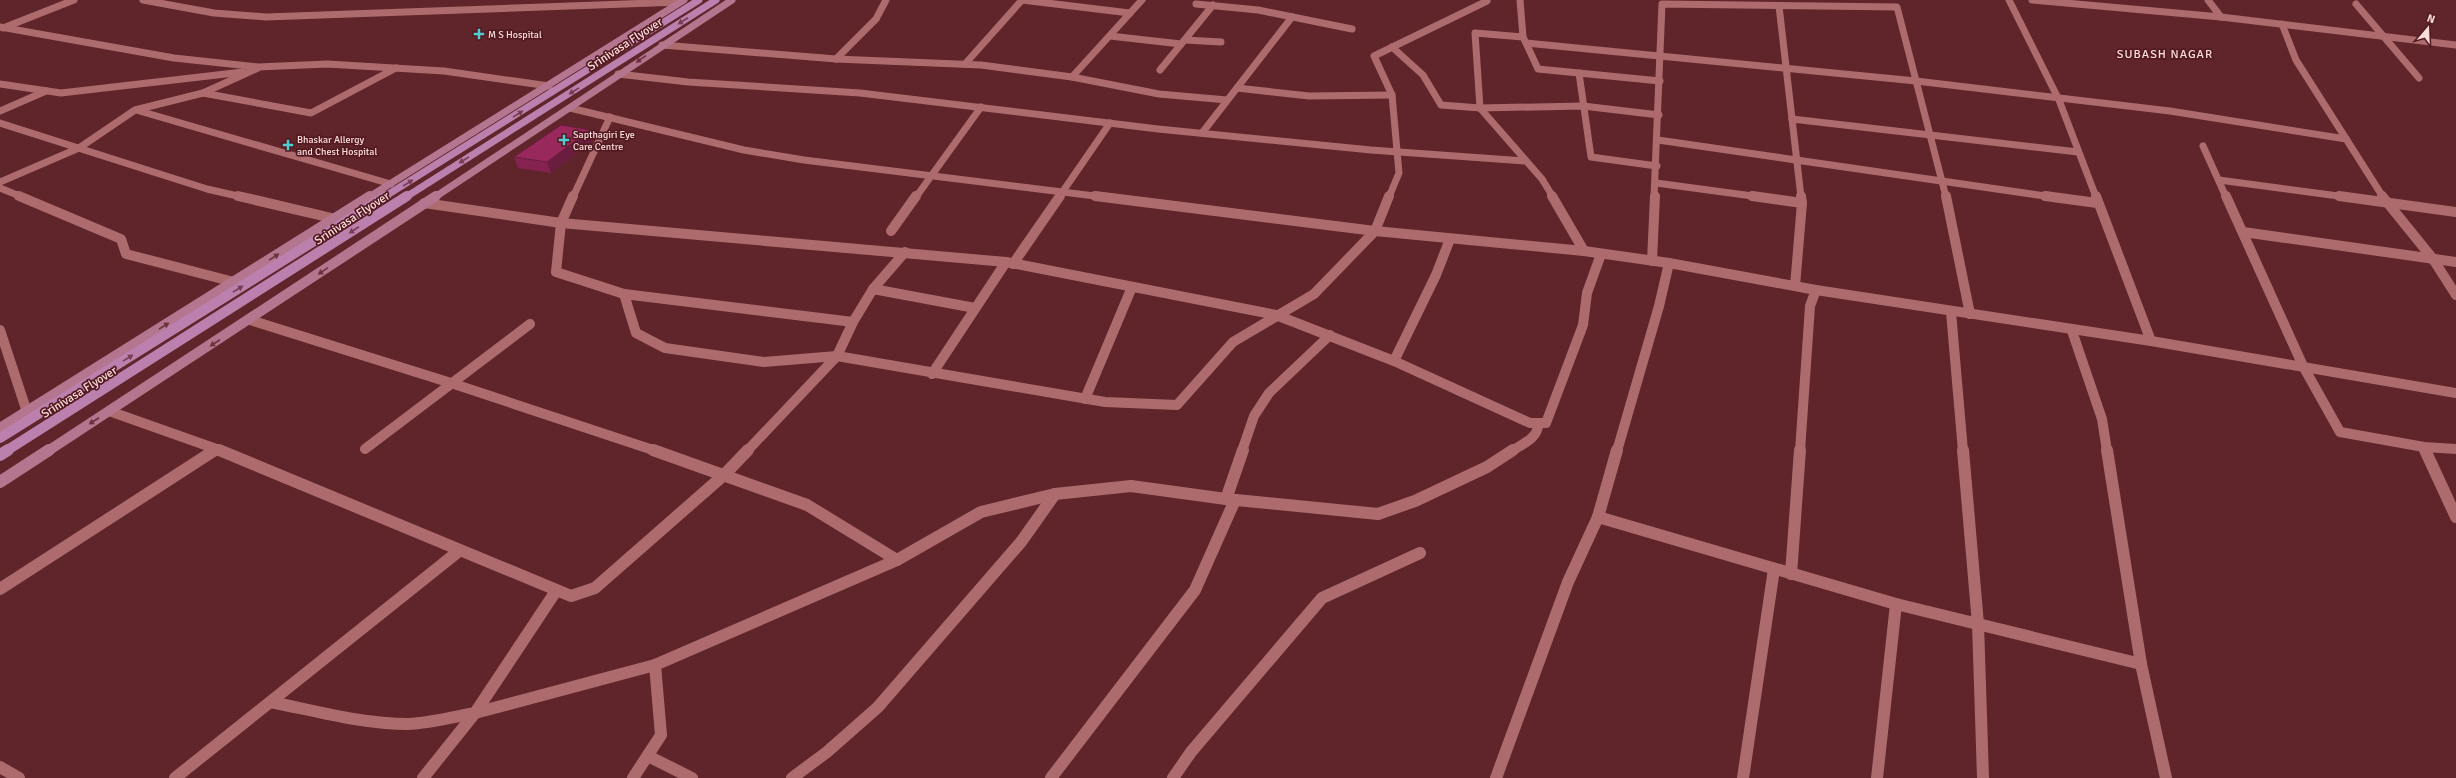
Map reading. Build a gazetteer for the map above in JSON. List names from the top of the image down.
{
  "streets": {
    "main road": ["Srinivasa Flyover"]
  },
  "districts": ["SUBASH NAGAR"],
  "places": {
    "health": ["M S Hospital", "Sapthagiri Eye Care Centre", "Bhaskar Allergy and Chest Hospital"]
  },
  "north": "top"
}
